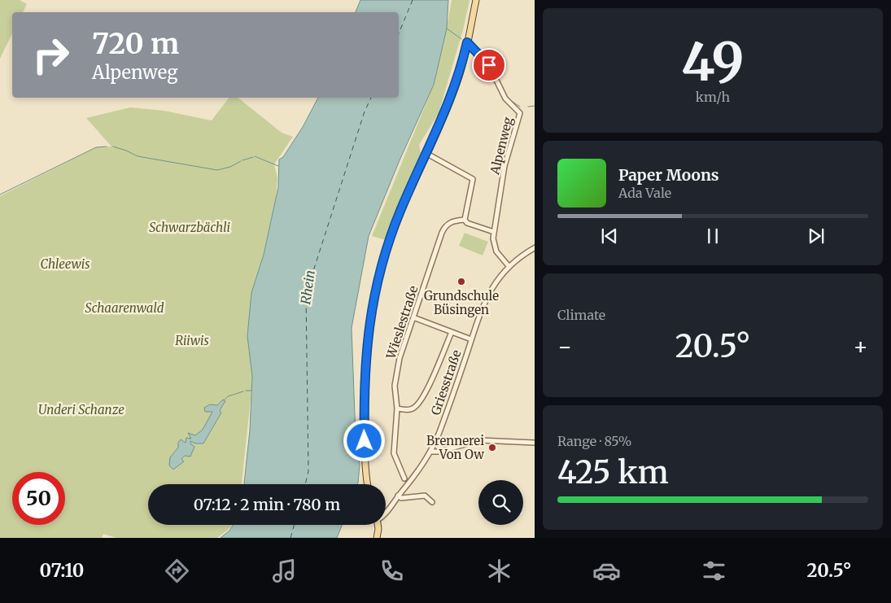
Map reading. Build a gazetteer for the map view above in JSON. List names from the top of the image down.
{
  "streets": {
    "street": ["Alpenweg", "Wieslestraße", "Griesstraße"]
  },
  "crossings": [
    ["Alpenweg", "Griesstraße"]
  ],
  "water": ["Rhein"],
  "parks": [
    "Schwarzbächli",
    "Chleewis",
    "Schaarenwald",
    "Riiwis",
    "Underi Schanze"
  ],
  "places": ["Grundschule Büsingen", "Brennerei Von Ow"],
  "page": {
    "tile": [
      ["49", "km/h"],
      "Climate",
      ["Range · 85%", "425 km"]
    ],
    "turn": ["720 m", "Alpenweg"],
    "song": ["Paper Moons", "Ada Vale"],
    "heat": ["−", "20.5°", "+"],
    "limit": "50",
    "trip": "07:12 · 2 min · 780 m",
    "tabs": ["07:10", "20.5°"]
  }
}
